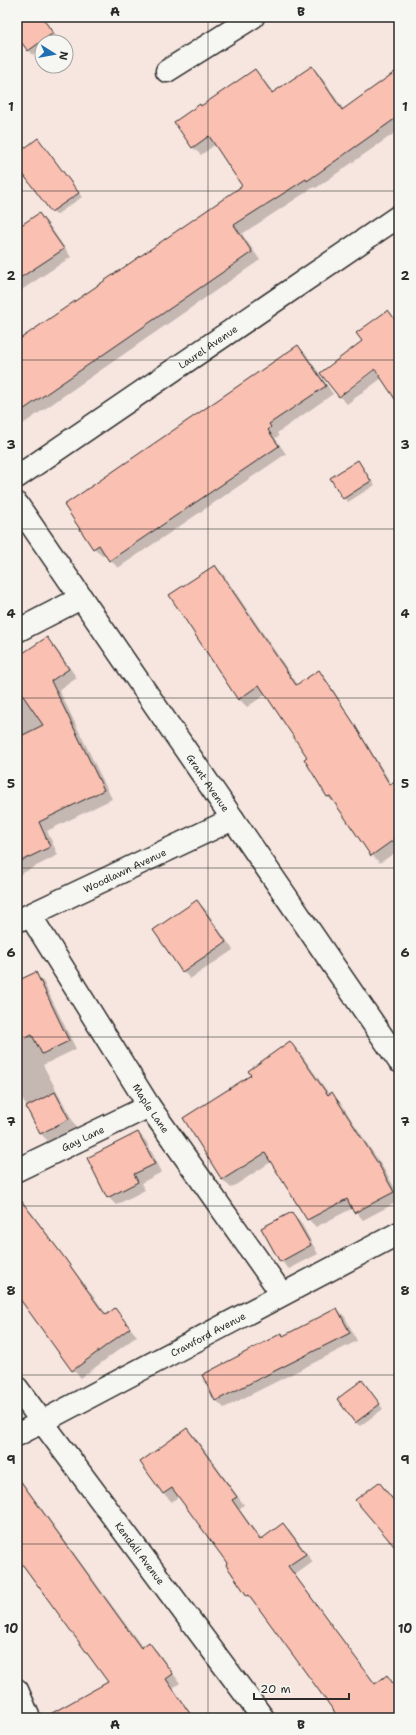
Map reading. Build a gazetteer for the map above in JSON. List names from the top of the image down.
{
  "streets": {
    "street": [
      "Laurel Avenue",
      "Grant Avenue",
      "Woodlawn Avenue",
      "Maple Lane",
      "Gay Lane",
      "Crawford Avenue",
      "Kendall Avenue"
    ]
  },
  "crossings": [
    ["Grant Avenue", "Woodlawn Avenue"],
    ["Woodlawn Avenue", "Maple Lane"],
    ["Maple Lane", "Gay Lane"],
    ["Maple Lane", "Crawford Avenue"],
    ["Crawford Avenue", "Kendall Avenue"]
  ],
  "scale_bar": "20 m",
  "north": "right",
  "grid": {
    "columns": ["A", "B"],
    "rows": [
      "1",
      "2",
      "3",
      "4",
      "5",
      "6",
      "7",
      "8",
      "9",
      "10"
    ]
  }
}
